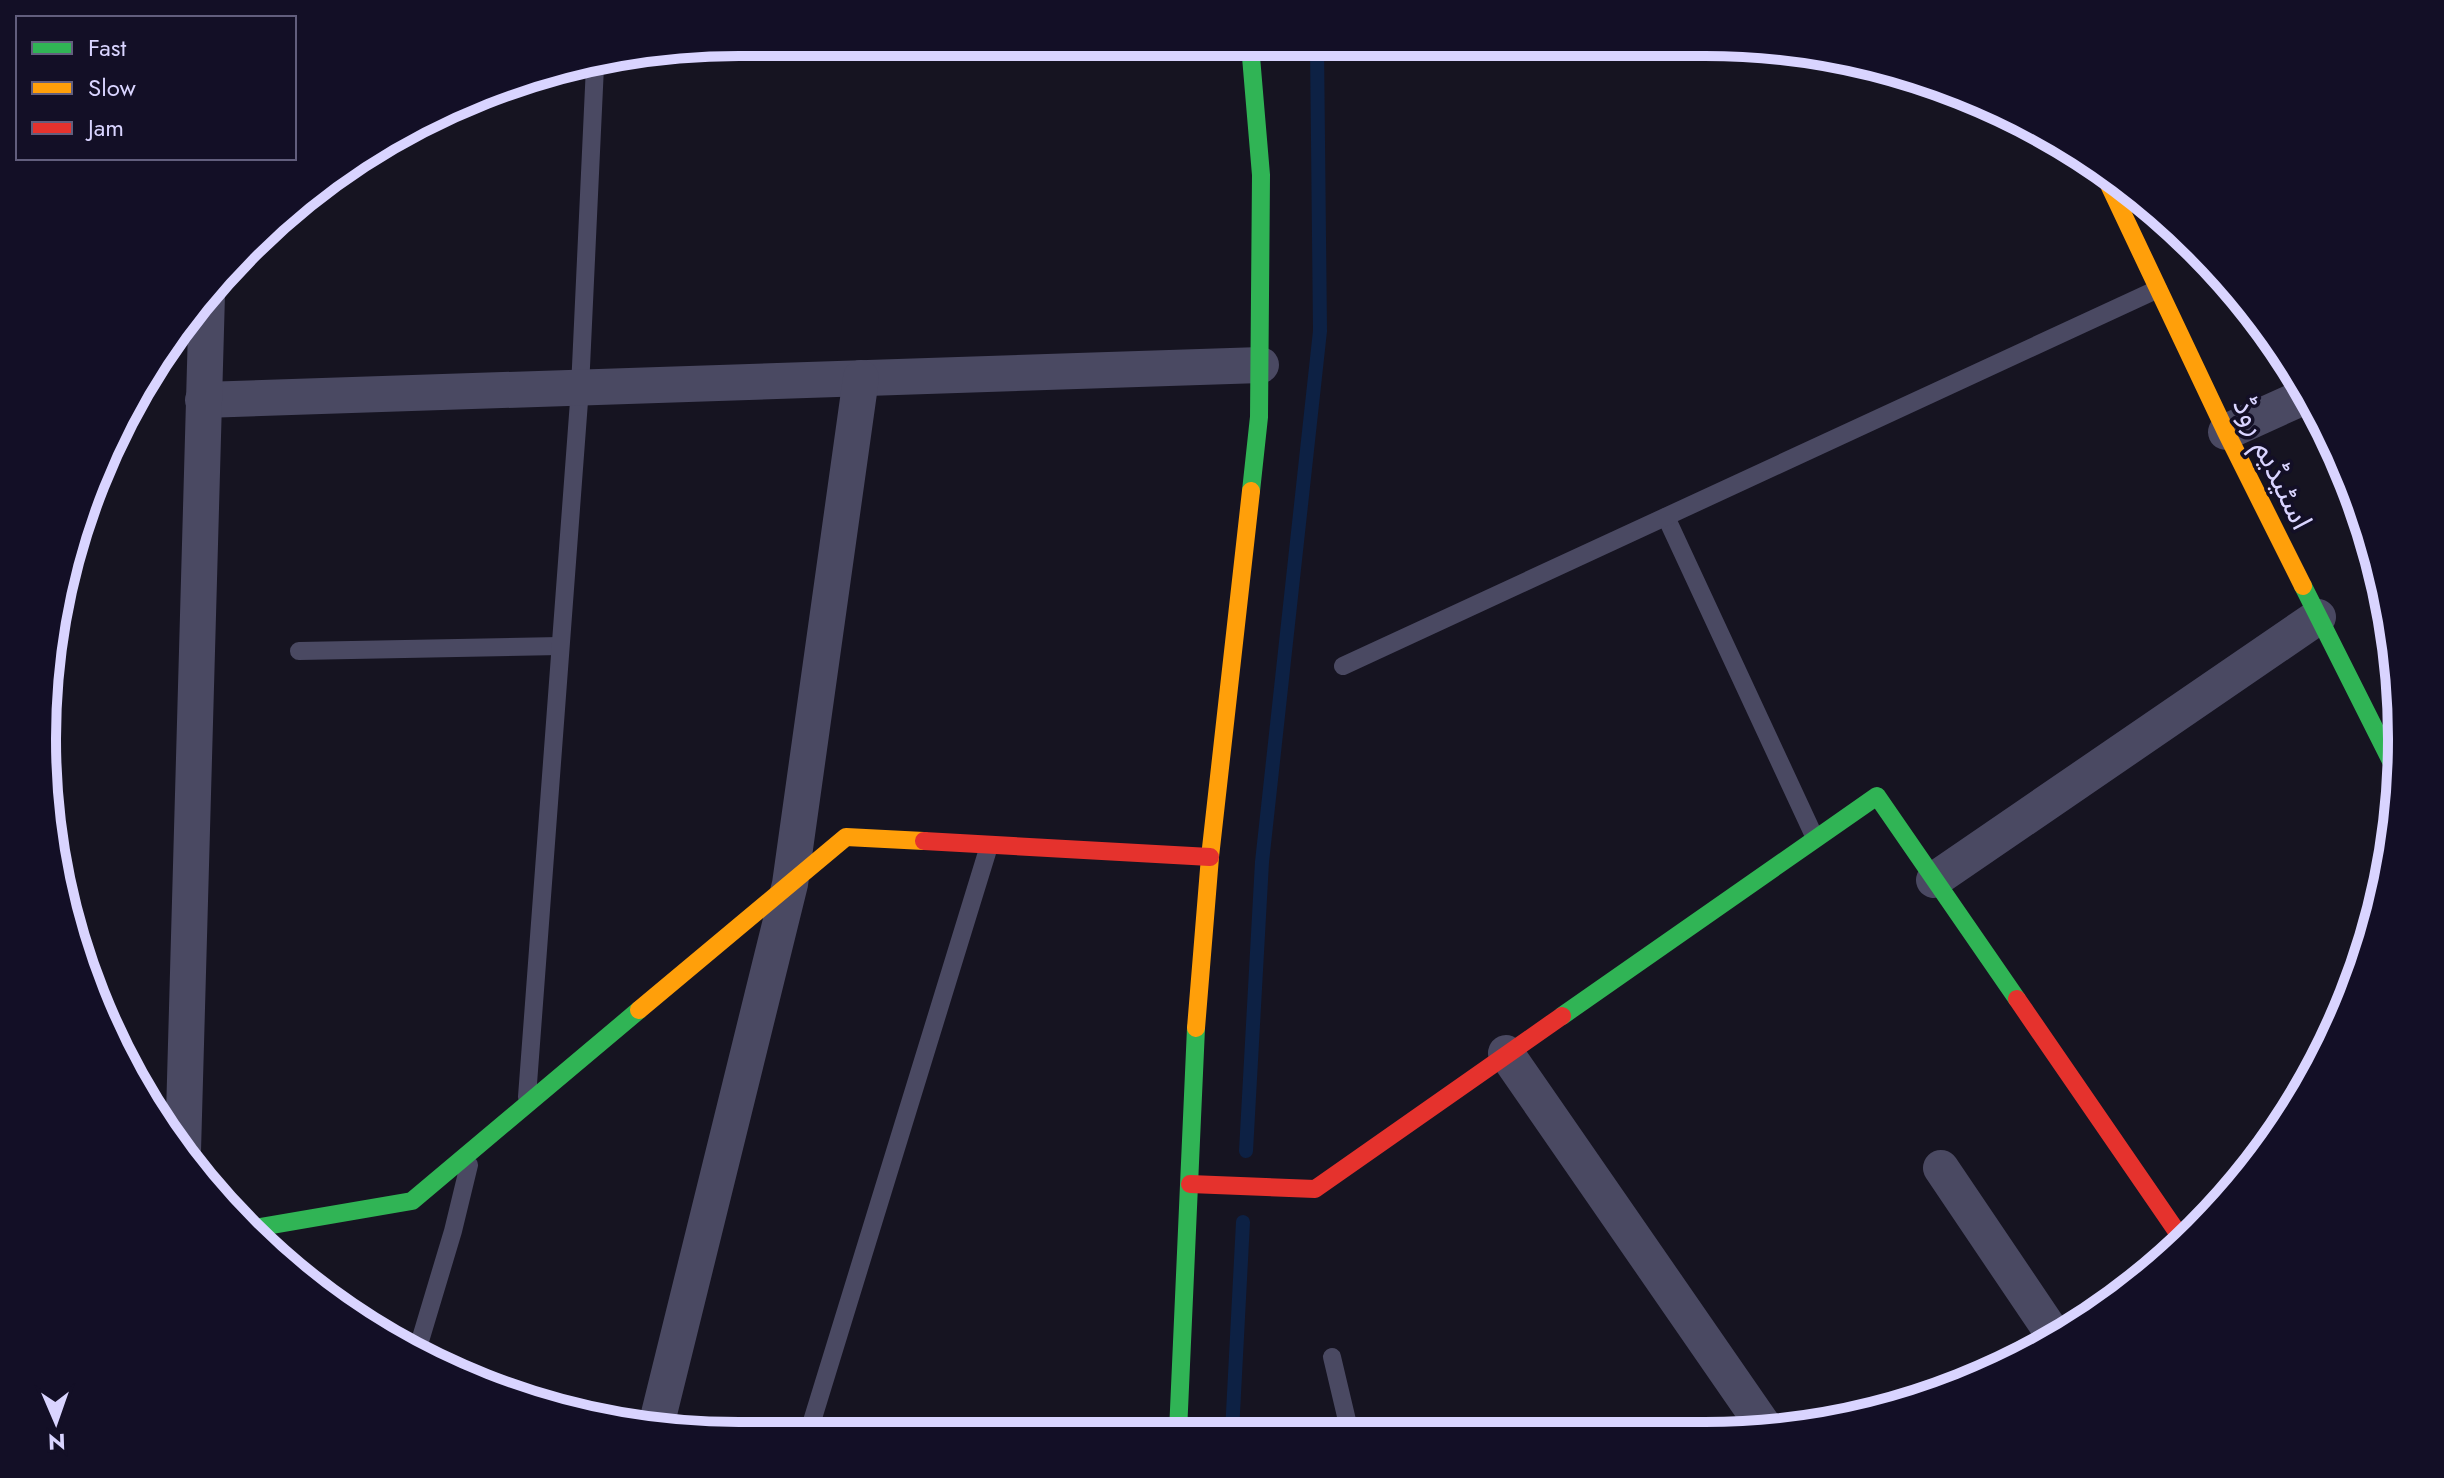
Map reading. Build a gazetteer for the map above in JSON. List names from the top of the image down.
{
  "streets": {
    "street": ["اسٹیڈیم روڈ"]
  },
  "legend": ["Fast", "Slow", "Jam"],
  "north": "bottom"
}
